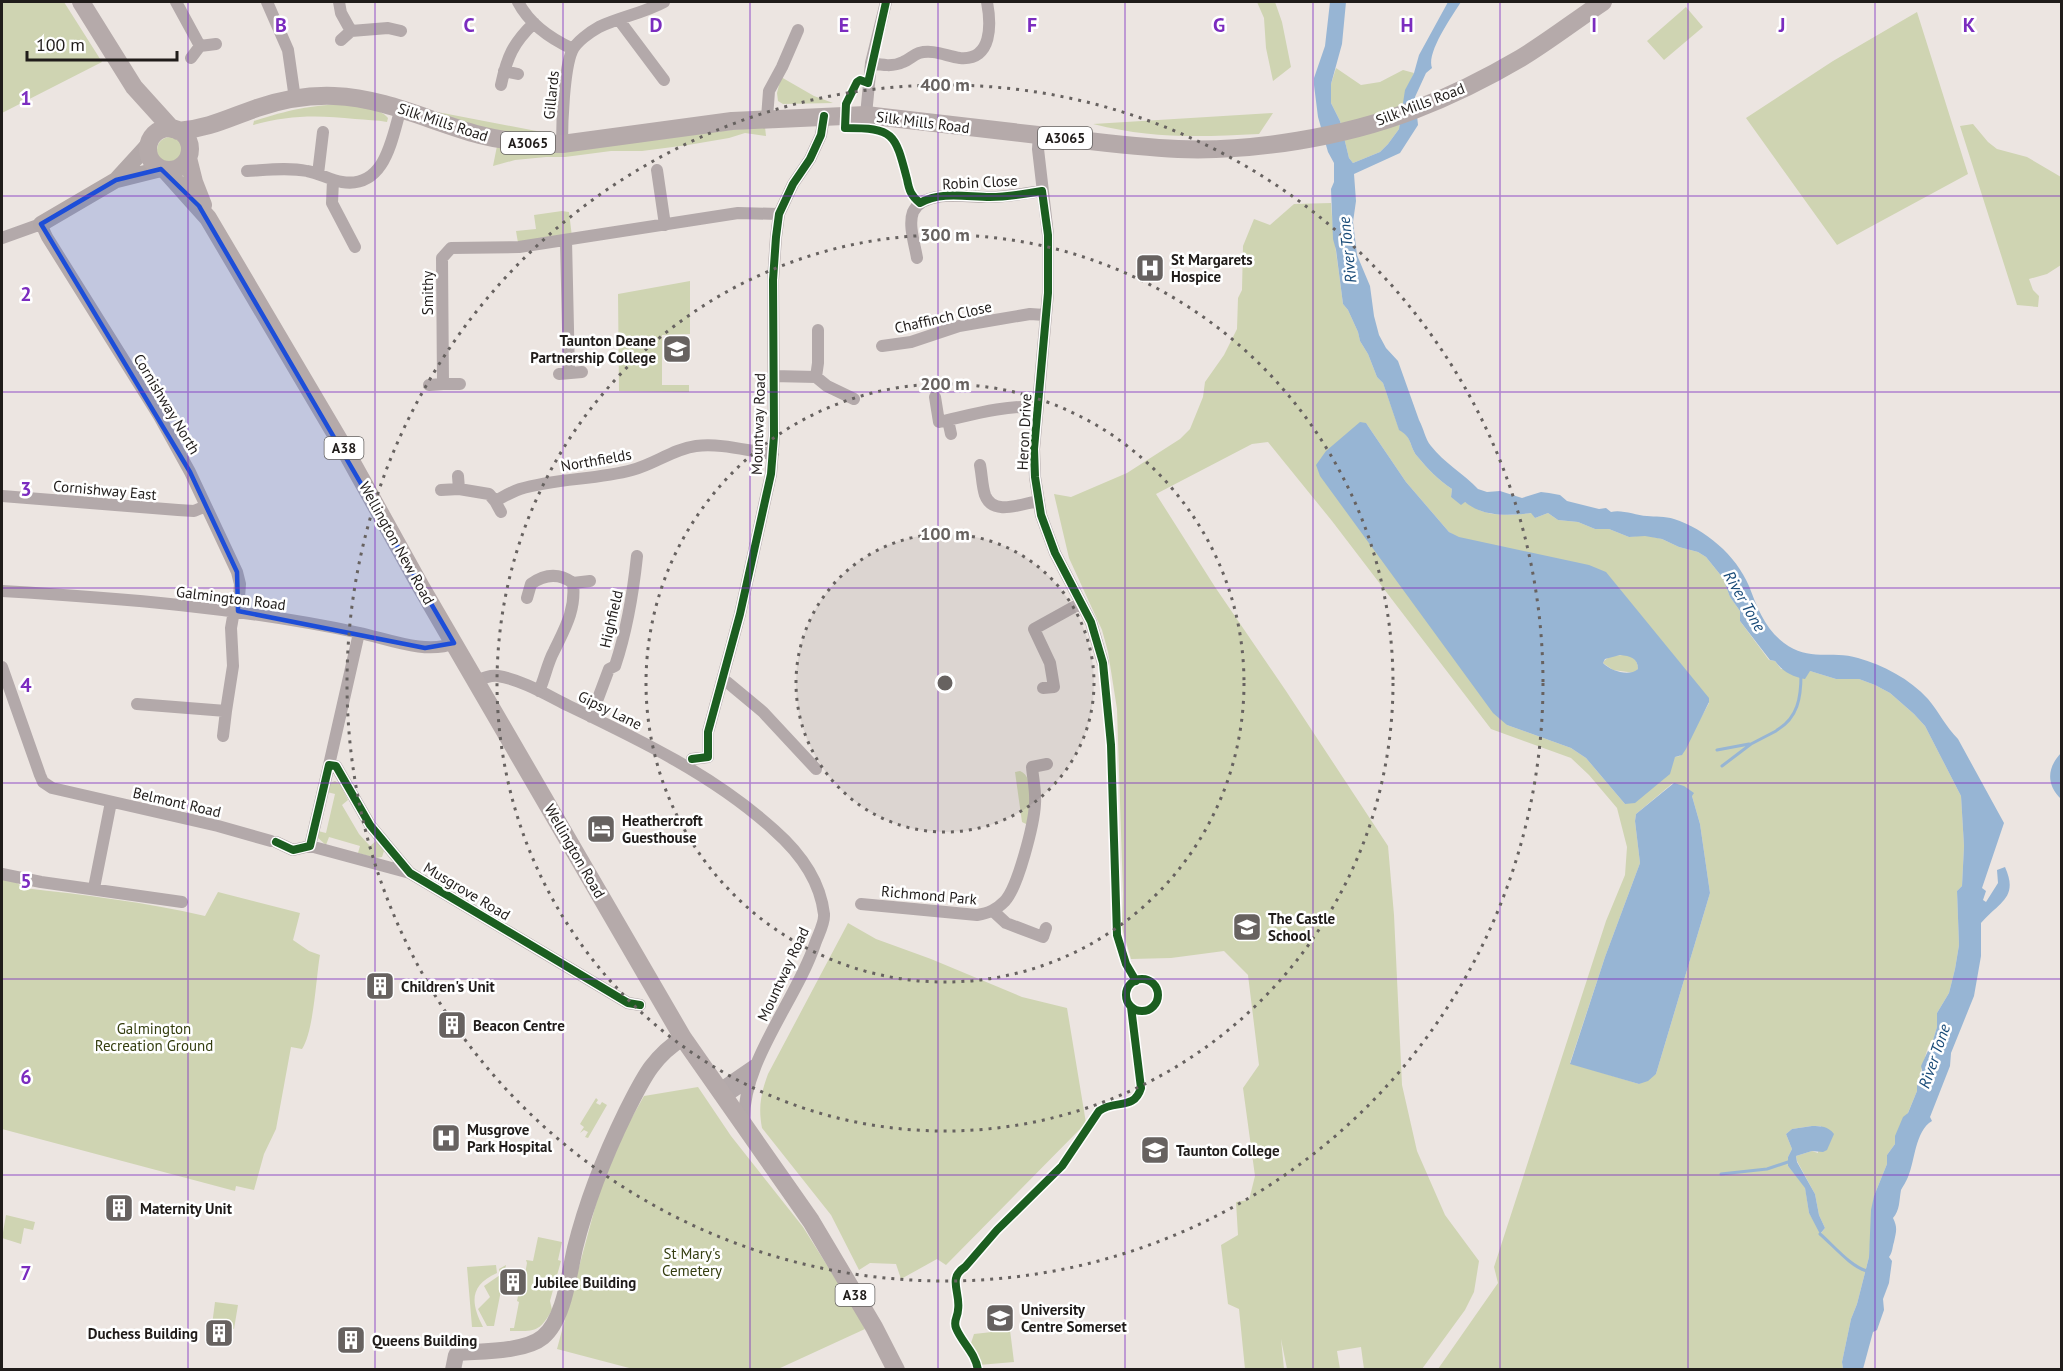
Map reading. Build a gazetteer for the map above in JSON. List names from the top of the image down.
{
  "streets": {
    "main road": [
      "Silk Mills Road",
      "A3065",
      "A38",
      "Wellington New Road",
      "Wellington Road"
    ],
    "street": [
      "Gillards",
      "Robin Close",
      "Smithy",
      "Chaffinch Close",
      "Cornishway North",
      "Mountway Road",
      "Heron Drive",
      "Northfields",
      "Cornishway East",
      "Galmington Road",
      "Highfield",
      "Gipsy Lane",
      "Belmont Road",
      "Musgrove Road",
      "Richmond Park"
    ]
  },
  "crossings": [
    ["Gillards", "Silk Mills Road"],
    ["Silk Mills Road", "Mountway Road"],
    ["Silk Mills Road", "Heron Drive"],
    ["Silk Mills Road", "A38"],
    ["Silk Mills Road", "Wellington New Road"],
    ["Robin Close", "Heron Drive"],
    ["Smithy", "Mountway Road"],
    ["Chaffinch Close", "Heron Drive"],
    ["Cornishway North", "Cornishway East"],
    ["Cornishway North", "Galmington Road"],
    ["Mountway Road", "A38"],
    ["Mountway Road", "Northfields"],
    ["Mountway Road", "Gipsy Lane"],
    ["A38", "Wellington New Road"],
    ["A38", "Wellington Road"],
    ["Wellington New Road", "Galmington Road"],
    ["Wellington New Road", "Gipsy Lane"],
    ["Wellington New Road", "Wellington Road"],
    ["Highfield", "Gipsy Lane"],
    ["Gipsy Lane", "Wellington Road"],
    ["Belmont Road", "Musgrove Road"]
  ],
  "water": ["River Tone"],
  "parks": ["Galmington Recreation Ground", "St Mary's Cemetery"],
  "places": {
    "hospital": ["St Margarets Hospice", "Musgrove Park Hospital"],
    "school or university": [
      "Taunton Deane Partnership College",
      "The Castle School",
      "Taunton College",
      "University Centre Somerset"
    ],
    "hotel": ["Heathercroft Guesthouse"],
    "building": [
      "Children's Unit",
      "Beacon Centre",
      "Maternity Unit",
      "Jubilee Building",
      "Duchess Building",
      "Queens Building"
    ]
  },
  "scale_bar": "100 m",
  "grid": {
    "columns": [
      "B",
      "C",
      "D",
      "E",
      "F",
      "G",
      "H",
      "I",
      "J",
      "K"
    ],
    "rows": [
      "1",
      "2",
      "3",
      "4",
      "5",
      "6",
      "7"
    ]
  },
  "rings": [
    "400 m",
    "300 m",
    "200 m",
    "100 m"
  ]
}
